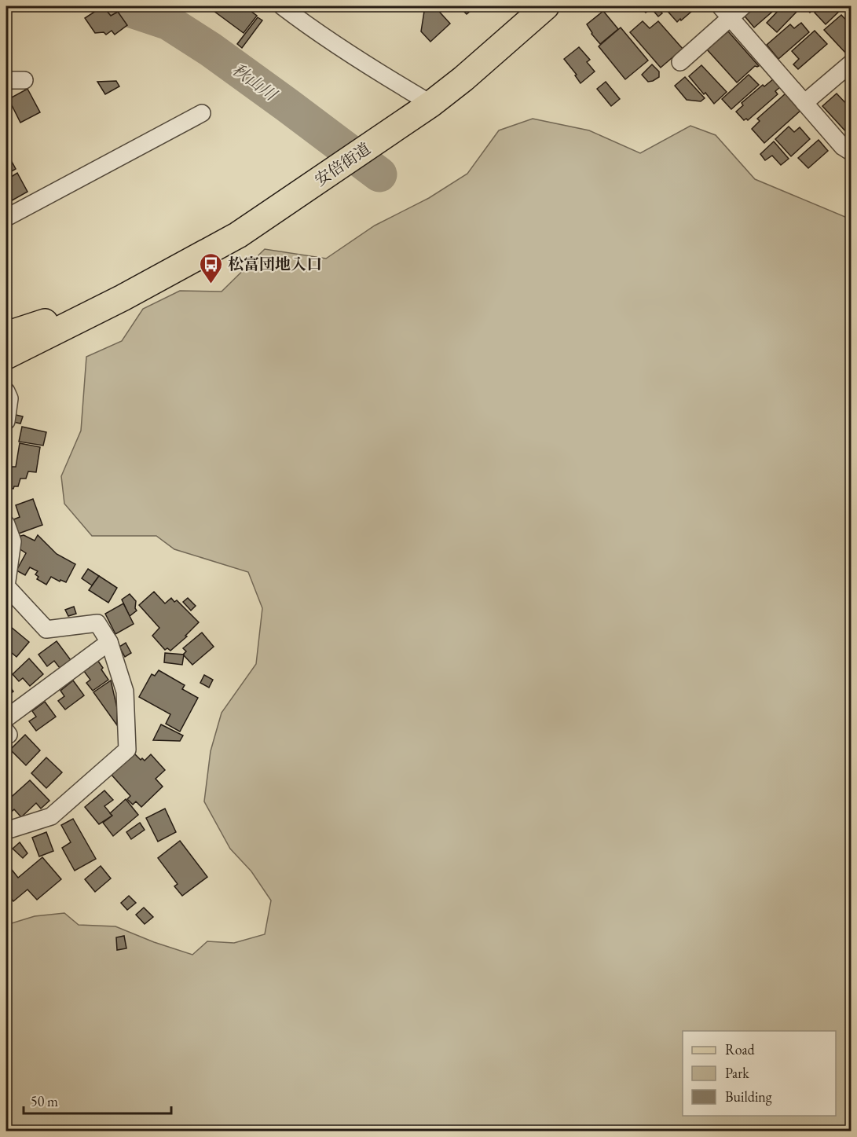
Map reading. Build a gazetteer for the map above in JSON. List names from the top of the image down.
{
  "streets": {
    "main road": ["安倍街道"]
  },
  "water": ["秋山川"],
  "places": {
    "bus stop": ["松富団地入口"]
  },
  "legend": ["Road", "Park", "Building"],
  "scale_bar": "50 m"
}
